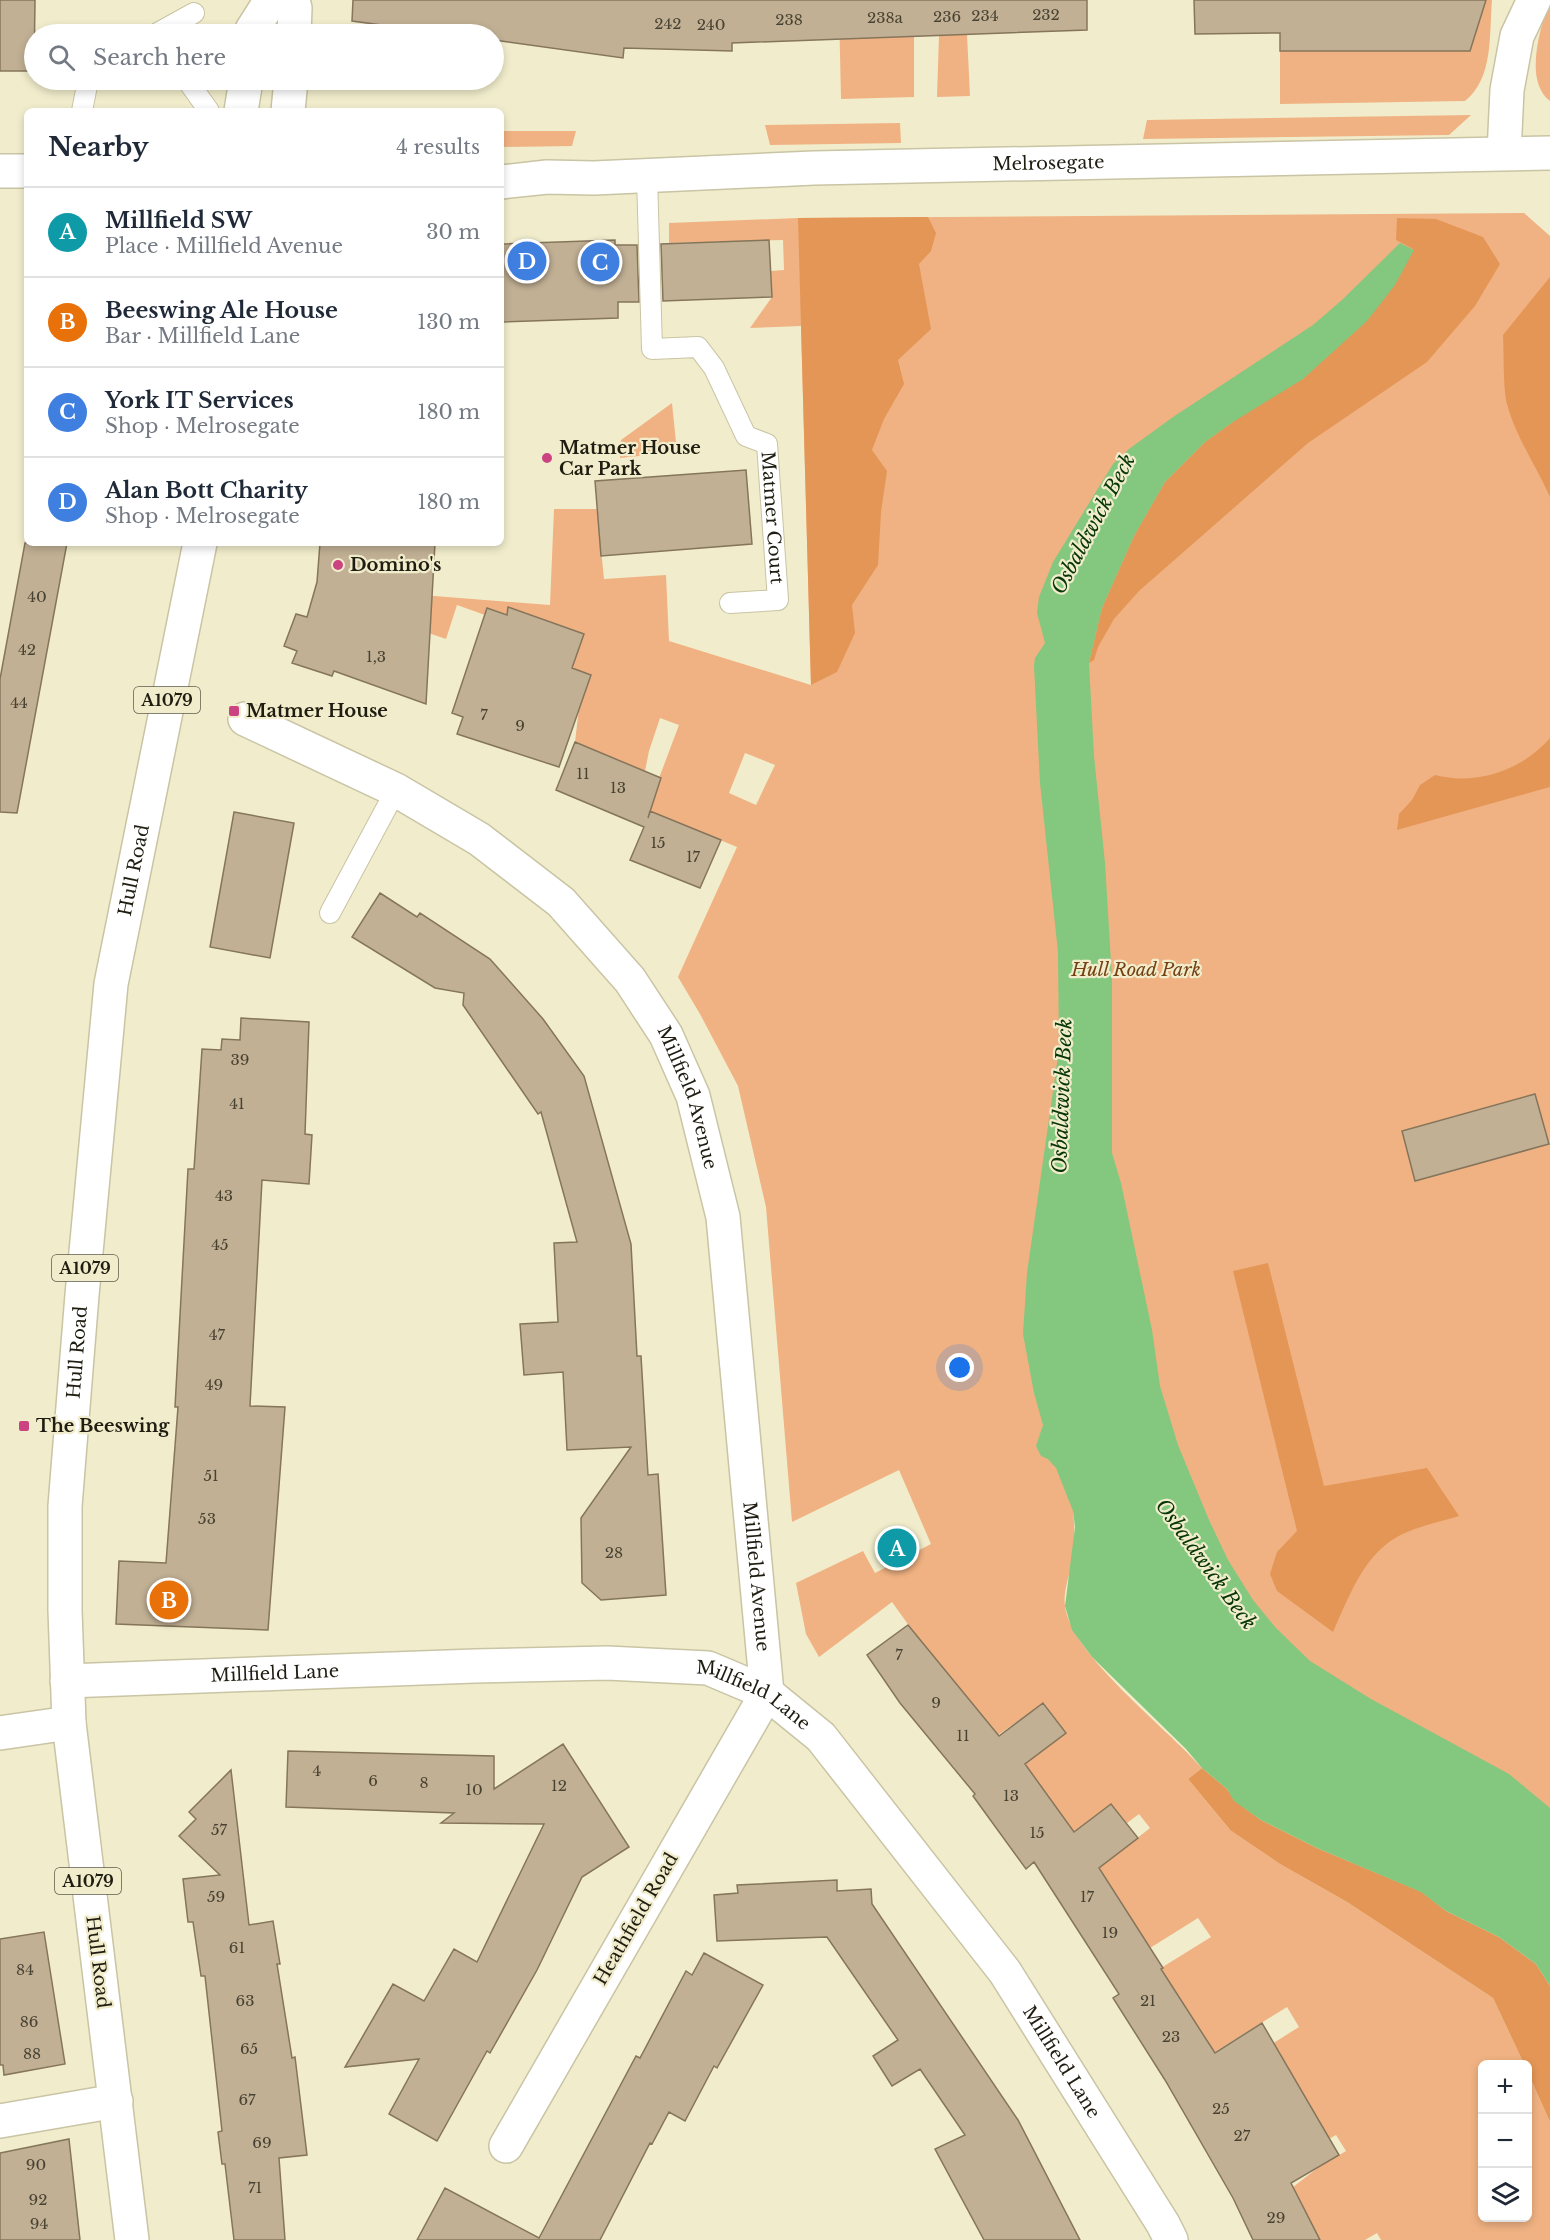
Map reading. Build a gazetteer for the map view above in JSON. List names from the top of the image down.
{
  "streets": {
    "street": [
      "Melrosegate",
      "A1079",
      "Hull Road",
      "Millfield Avenue",
      "Millfield Lane",
      "Heathfield Road"
    ],
    "lane": ["Matmer Court"]
  },
  "crossings": [
    ["Melrosegate", "Matmer Court"],
    ["Hull Road", "Millfield Lane"],
    ["Millfield Avenue", "Millfield Lane"],
    ["Millfield Avenue", "Heathfield Road"],
    ["Millfield Lane", "Heathfield Road"]
  ],
  "water": ["Osbaldwick Beck"],
  "parks": ["Hull Road Park"],
  "places": {
    "other": ["Matmer House Car Park", "Domino's"],
    "transit": ["Matmer House", "The Beeswing"]
  },
  "house_numbers": [
    "232",
    "234",
    "236",
    "238a",
    "238",
    "242",
    "240",
    "40",
    "42",
    "1,3",
    "44",
    "7",
    "9",
    "11",
    "13",
    "15",
    "17",
    "39",
    "41",
    "43",
    "45",
    "47",
    "49",
    "51",
    "53",
    "28",
    "7",
    "9",
    "11",
    "4",
    "6",
    "8",
    "12",
    "10",
    "13",
    "57",
    "15",
    "59",
    "17",
    "19",
    "61",
    "84",
    "63",
    "21",
    "86",
    "23",
    "65",
    "88",
    "67",
    "25",
    "27",
    "69",
    "90",
    "71",
    "92",
    "29",
    "94"
  ],
  "page": {
    "search": "Search here",
    "heading": ["Nearby", "4 results"],
    "list": [
      {
        "mark": "A",
        "name": "Millfield SW",
        "note": "Place · Millfield Avenue",
        "value": "30 m"
      },
      {
        "mark": "B",
        "name": "Beeswing Ale House",
        "note": "Bar · Millfield Lane",
        "value": "130 m"
      },
      {
        "mark": "C",
        "name": "York IT Services",
        "note": "Shop · Melrosegate",
        "value": "180 m"
      },
      {
        "mark": "D",
        "name": "Alan Bott Charity",
        "note": "Shop · Melrosegate",
        "value": "180 m"
      }
    ],
    "pins": [
      "D",
      "C",
      "A",
      "B"
    ],
    "map_buttons": ["+", "−"]
  }
}
